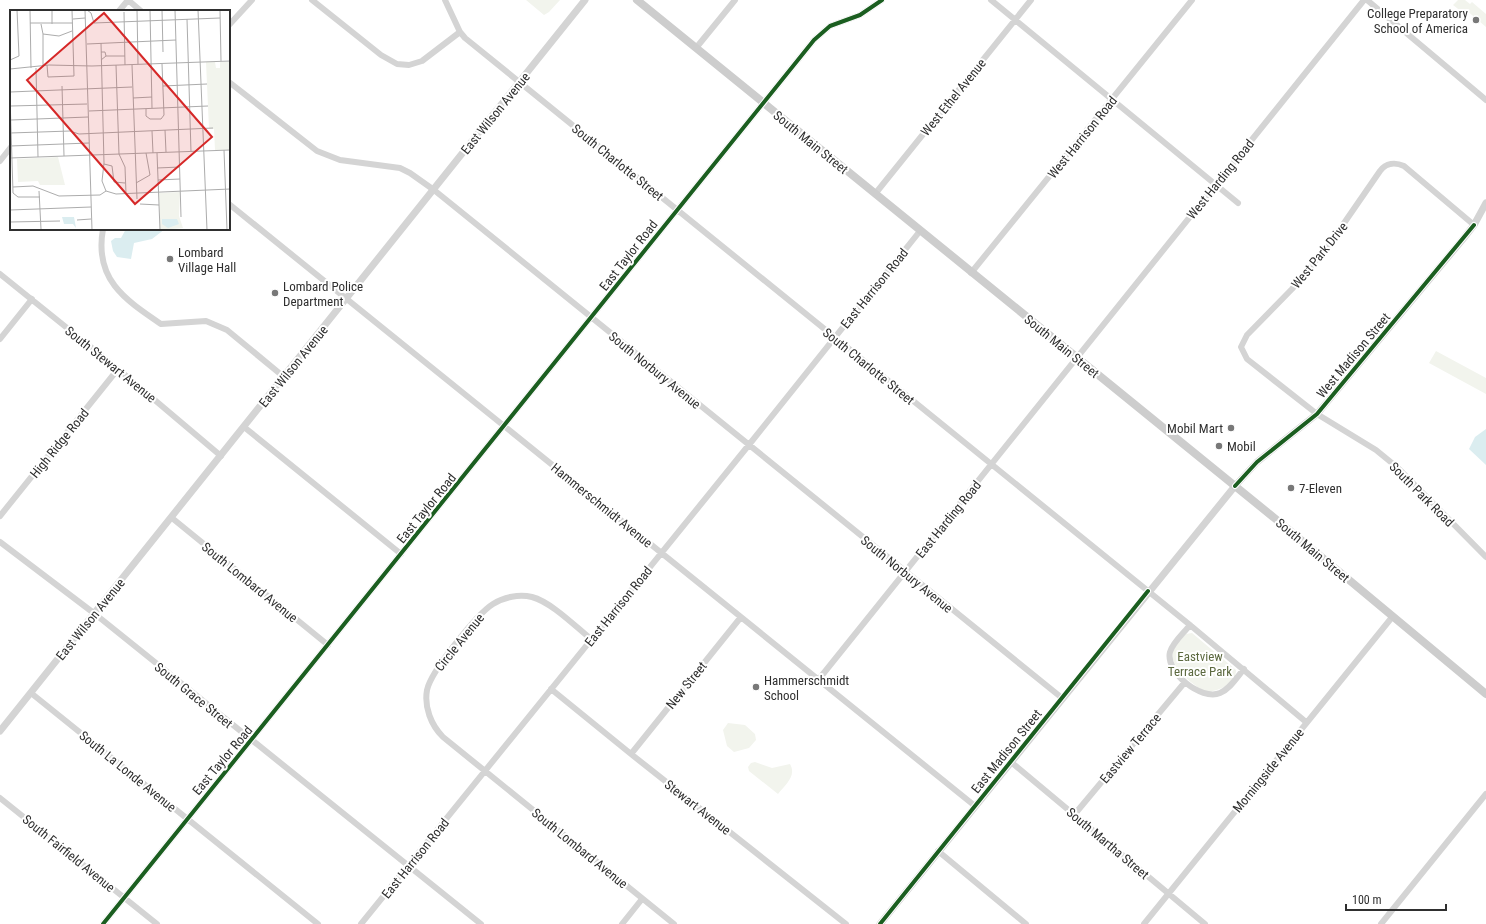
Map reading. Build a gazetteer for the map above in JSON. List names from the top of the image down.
{
  "streets": {
    "main road": ["South Main Street"],
    "street": [
      "West Ethel Avenue",
      "East Wilson Avenue",
      "West Harrison Road",
      "South Charlotte Street",
      "West Harding Road",
      "East Taylor Road",
      "West Park Drive",
      "East Harrison Road",
      "West Madison Street",
      "South Stewart Avenue",
      "South Norbury Avenue",
      "High Ridge Road",
      "South Park Road",
      "Hammerschmidt Avenue",
      "East Harding Road",
      "South Lombard Avenue",
      "Circle Avenue",
      "New Street",
      "South Grace Street",
      "Eastview Terrace",
      "East Madison Street",
      "Morningside Avenue",
      "South La Londe Avenue",
      "Stewart Avenue",
      "South Martha Street",
      "South Fairfield Avenue"
    ]
  },
  "crossings": [
    ["West Ethel Avenue", "South Main Street"],
    ["East Wilson Avenue", "South Charlotte Street"],
    ["East Wilson Avenue", "South Stewart Avenue"],
    ["East Wilson Avenue", "South Norbury Avenue"],
    ["East Wilson Avenue", "Hammerschmidt Avenue"],
    ["East Wilson Avenue", "South Lombard Avenue"],
    ["East Wilson Avenue", "South Grace Street"],
    ["East Wilson Avenue", "South La Londe Avenue"],
    ["West Harrison Road", "South Main Street"],
    ["South Main Street", "West Harding Road"],
    ["South Main Street", "East Taylor Road"],
    ["South Main Street", "East Harrison Road"],
    ["South Main Street", "West Madison Street"],
    ["South Main Street", "East Harding Road"],
    ["South Main Street", "East Madison Street"],
    ["South Main Street", "Morningside Avenue"],
    ["South Charlotte Street", "East Taylor Road"],
    ["South Charlotte Street", "East Harrison Road"],
    ["South Charlotte Street", "East Harding Road"],
    ["South Charlotte Street", "East Madison Street"],
    ["South Charlotte Street", "Morningside Avenue"],
    ["West Harding Road", "East Harding Road"],
    ["East Taylor Road", "South Norbury Avenue"],
    ["East Taylor Road", "Hammerschmidt Avenue"],
    ["East Taylor Road", "South Lombard Avenue"],
    ["East Taylor Road", "South Grace Street"],
    ["East Taylor Road", "South La Londe Avenue"],
    ["East Taylor Road", "South Fairfield Avenue"],
    ["West Park Drive", "West Madison Street"],
    ["West Park Drive", "South Park Road"],
    ["East Harrison Road", "South Norbury Avenue"],
    ["East Harrison Road", "Hammerschmidt Avenue"],
    ["East Harrison Road", "South Lombard Avenue"],
    ["East Harrison Road", "Circle Avenue"],
    ["East Harrison Road", "South Grace Street"],
    ["East Harrison Road", "Stewart Avenue"],
    ["West Madison Street", "South Park Road"],
    ["West Madison Street", "East Madison Street"],
    ["South Stewart Avenue", "High Ridge Road"],
    ["South Norbury Avenue", "East Harding Road"],
    ["South Norbury Avenue", "East Madison Street"],
    ["Hammerschmidt Avenue", "East Harding Road"],
    ["Hammerschmidt Avenue", "New Street"],
    ["Hammerschmidt Avenue", "East Madison Street"],
    ["South Lombard Avenue", "Circle Avenue"],
    ["New Street", "Stewart Avenue"],
    ["Eastview Terrace", "South Martha Street"],
    ["East Madison Street", "South Martha Street"],
    ["Morningside Avenue", "South Martha Street"]
  ],
  "parks": ["Eastview Terrace Park"],
  "places": [
    "College Preparatory School of America",
    "Lombard Village Hall",
    "Lombard Police Department",
    "Mobil Mart",
    "Mobil",
    "7-Eleven",
    "Hammerschmidt School"
  ],
  "scale_bar": "100 m"
}
